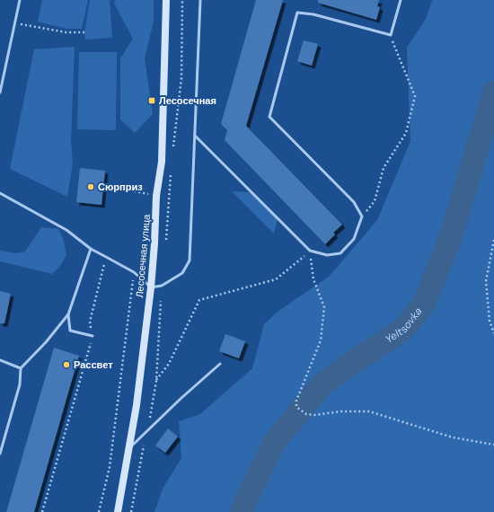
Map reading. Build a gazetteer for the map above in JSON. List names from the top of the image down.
{
  "streets": {
    "street": ["Лесосечная улица"]
  },
  "water": ["Yeltsovka"],
  "places": {
    "transit": ["Лесосечная"],
    "other": ["Сюрприз", "Рассвет"]
  }
}
